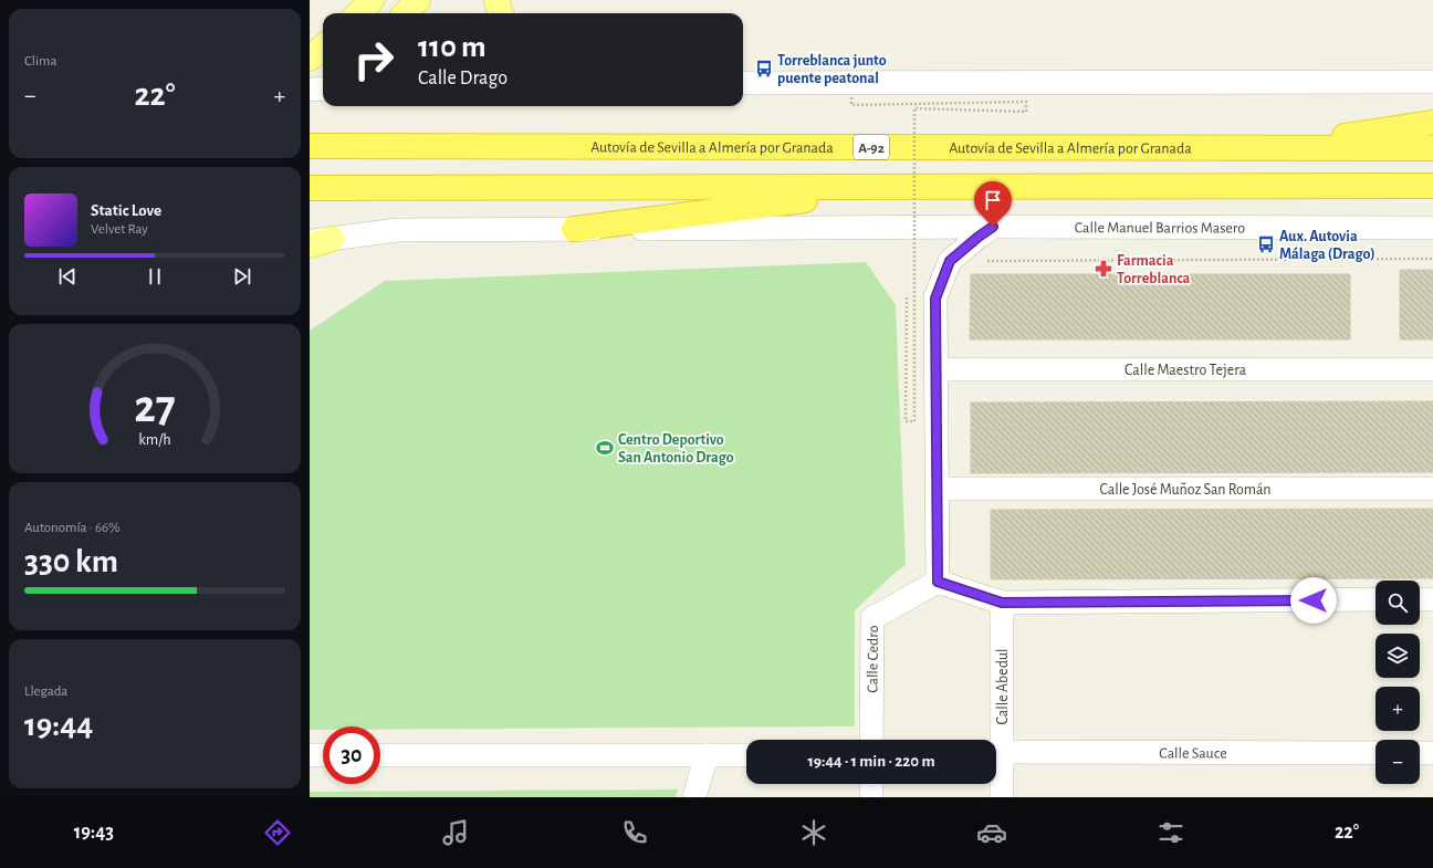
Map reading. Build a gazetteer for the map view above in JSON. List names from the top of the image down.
{
  "streets": {
    "highway": ["Autovía de Sevilla a Almería por Granada", "A-92"],
    "street": [
      "Calle Manuel Barrios Masero",
      "Calle Maestro Tejera",
      "Calle José Muñoz San Román",
      "Calle Cedro",
      "Calle Abedul",
      "Calle Sauce"
    ]
  },
  "places": {
    "bus stop": ["Torreblanca junto puente peatonal", "Aux. Autovia Málaga (Drago)"],
    "pharmacy": ["Farmacia Torreblanca"],
    "sports": ["Centro Deportivo San Antonio Drago"]
  },
  "page": {
    "tile": [
      "Clima",
      ["Autonomía · 66%", "330 km"],
      ["Llegada", "19:44"]
    ],
    "turn": ["110 m", "Calle Drago"],
    "heat": ["−", "22°", "+"],
    "song": ["Static Love", "Velvet Ray"],
    "map_buttons": ["+", "−"],
    "limit": "30",
    "trip": "19:44 · 1 min · 220 m",
    "tabs": ["19:43", "22°"],
    "gauge": ["27", "km/h"]
  }
}
